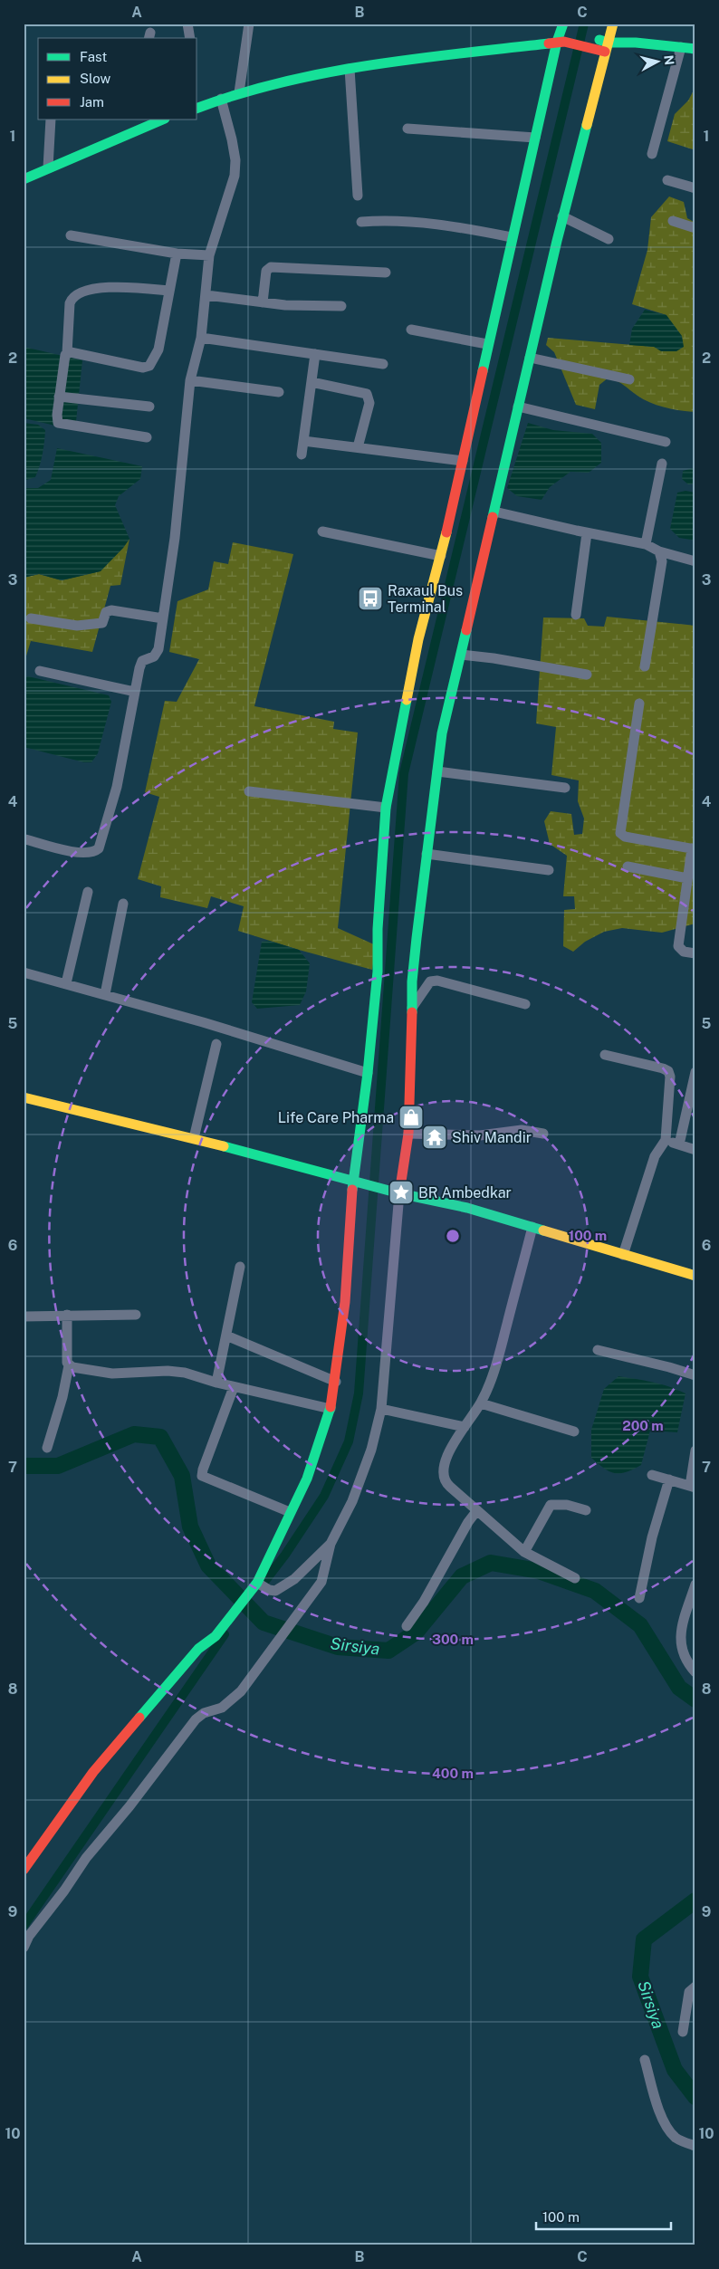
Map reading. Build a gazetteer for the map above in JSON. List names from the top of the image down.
{
  "water": ["Sirsiya"],
  "places": {
    "bus stop": ["Raxaul Bus Terminal"],
    "shop": ["Life Care Pharma"],
    "temple": ["Shiv Mandir"],
    "place": ["BR Ambedkar"]
  },
  "legend": ["Fast", "Slow", "Jam"],
  "scale_bar": "100 m",
  "north": "right",
  "grid": {
    "columns": ["A", "B", "C"],
    "rows": [
      "1",
      "2",
      "3",
      "4",
      "5",
      "6",
      "7",
      "8",
      "9",
      "10"
    ]
  },
  "rings": [
    "100 m",
    "200 m",
    "300 m",
    "400 m"
  ]
}
